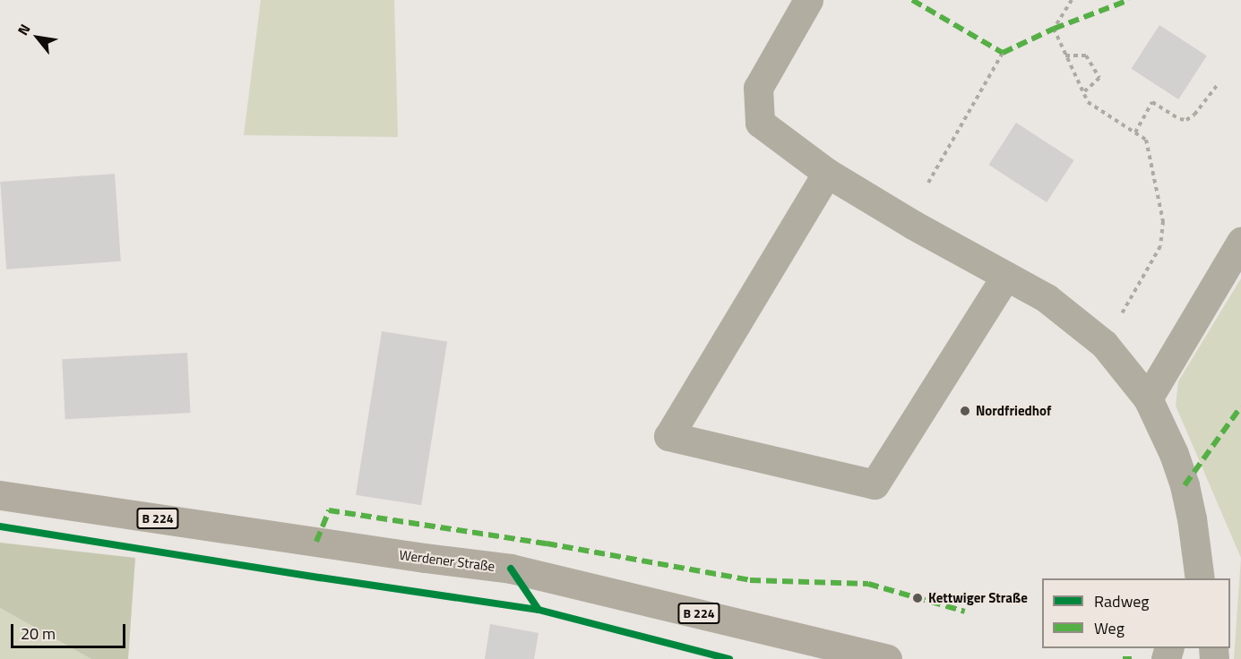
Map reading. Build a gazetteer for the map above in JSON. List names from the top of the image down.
{
  "streets": {
    "main road": ["B 224", "Werdener Straße"]
  },
  "places": ["Nordfriedhof", "Kettwiger Straße"],
  "legend": ["Radweg", "Weg"],
  "scale_bar": "20 m",
  "north": "top left"
}
